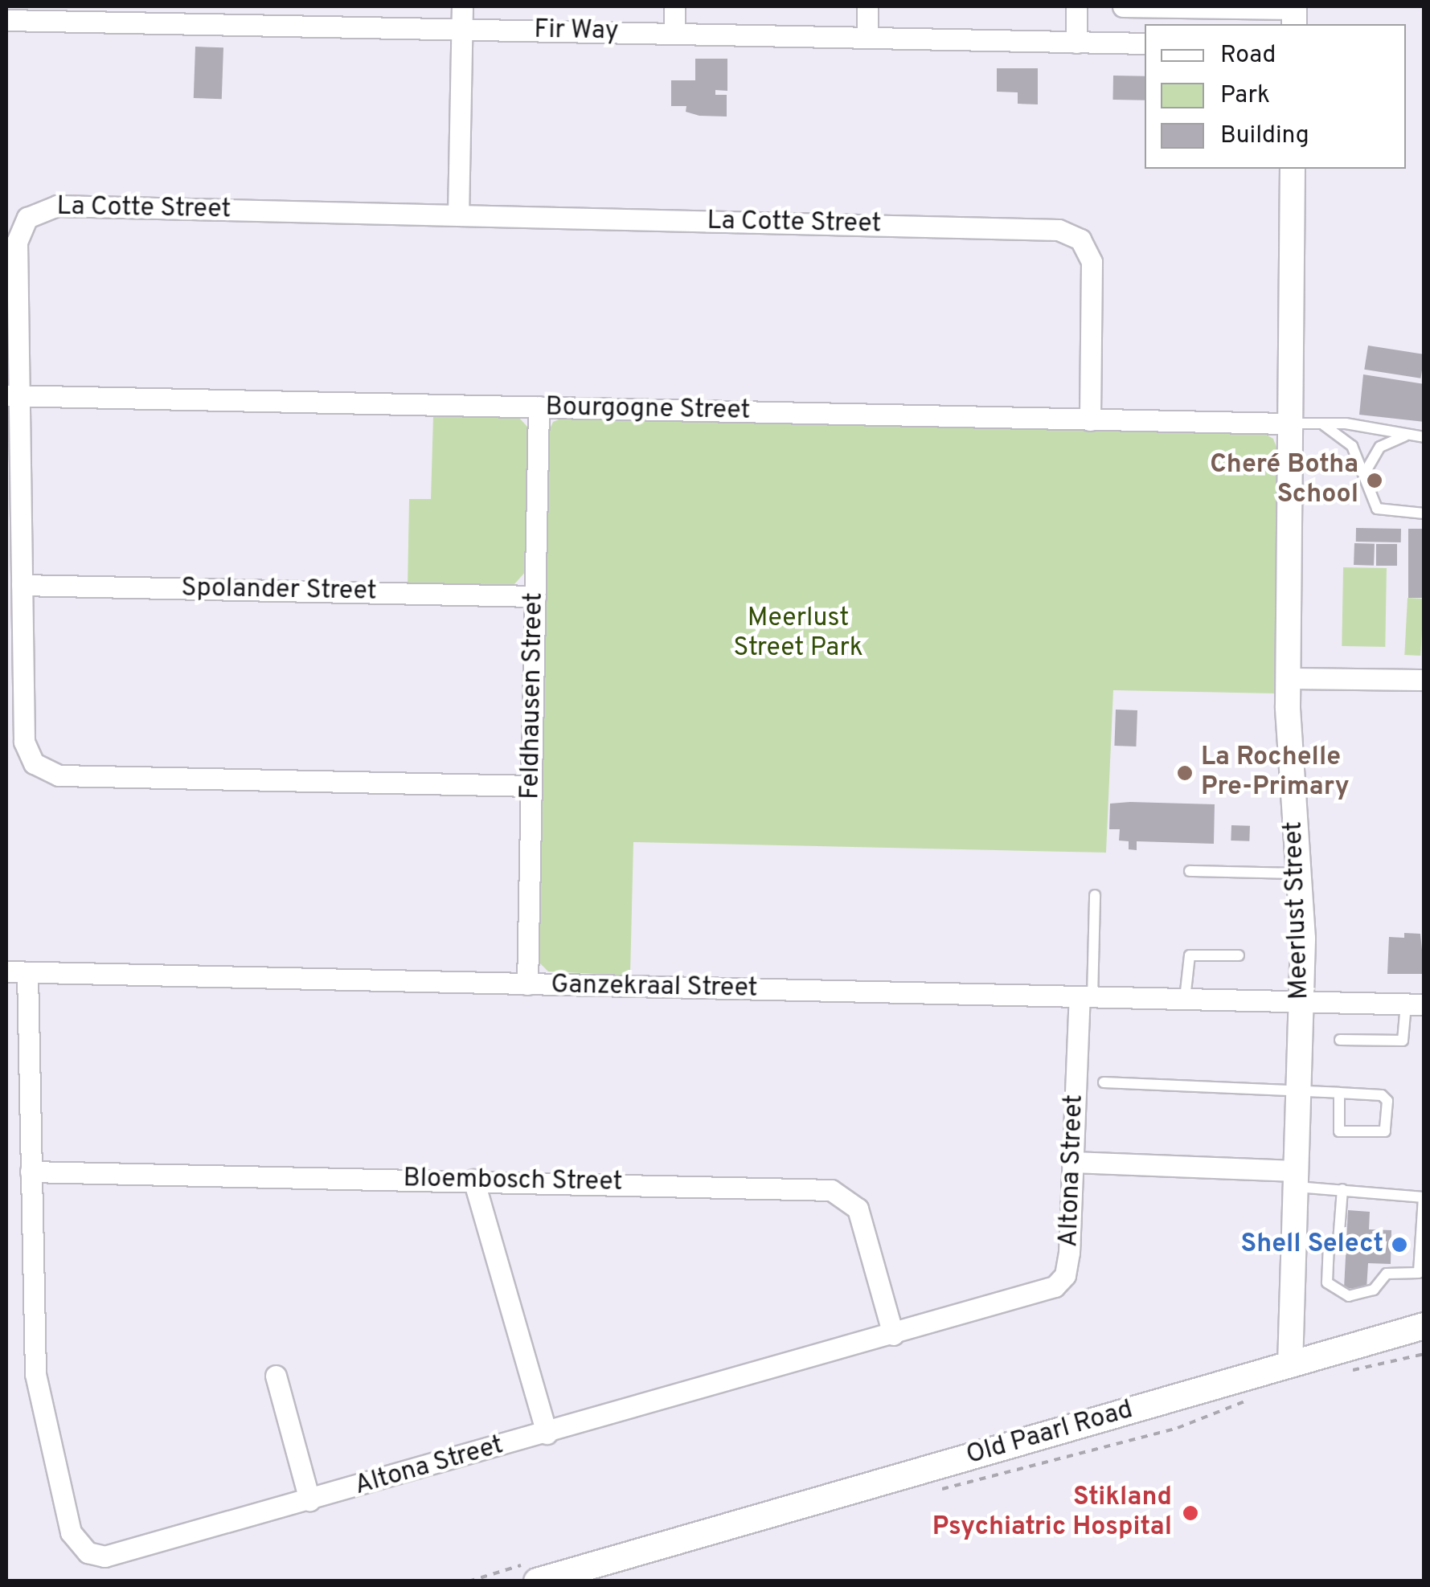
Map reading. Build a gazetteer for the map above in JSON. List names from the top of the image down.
{
  "streets": {
    "main road": ["Old Paarl Road"],
    "street": [
      "Fir Way",
      "La Cotte Street",
      "Bourgogne Street",
      "Spolander Street",
      "Feldhausen Street",
      "Meerlust Street",
      "Ganzekraal Street",
      "Altona Street",
      "Bloembosch Street"
    ]
  },
  "crossings": [
    ["La Cotte Street", "Bourgogne Street"],
    ["La Cotte Street", "Spolander Street"],
    ["La Cotte Street", "Feldhausen Street"],
    ["Bourgogne Street", "Feldhausen Street"],
    ["Bourgogne Street", "Meerlust Street"],
    ["Spolander Street", "Feldhausen Street"],
    ["Feldhausen Street", "Ganzekraal Street"],
    ["Meerlust Street", "Ganzekraal Street"],
    ["Meerlust Street", "Old Paarl Road"],
    ["Ganzekraal Street", "Altona Street"],
    ["Altona Street", "Bloembosch Street"]
  ],
  "parks": ["Meerlust Street Park"],
  "places": [
    "Cheré Botha School",
    "La Rochelle Pre-Primary",
    "Shell Select",
    "Stikland Psychiatric Hospital"
  ],
  "legend": ["Road", "Park", "Building"]
}
